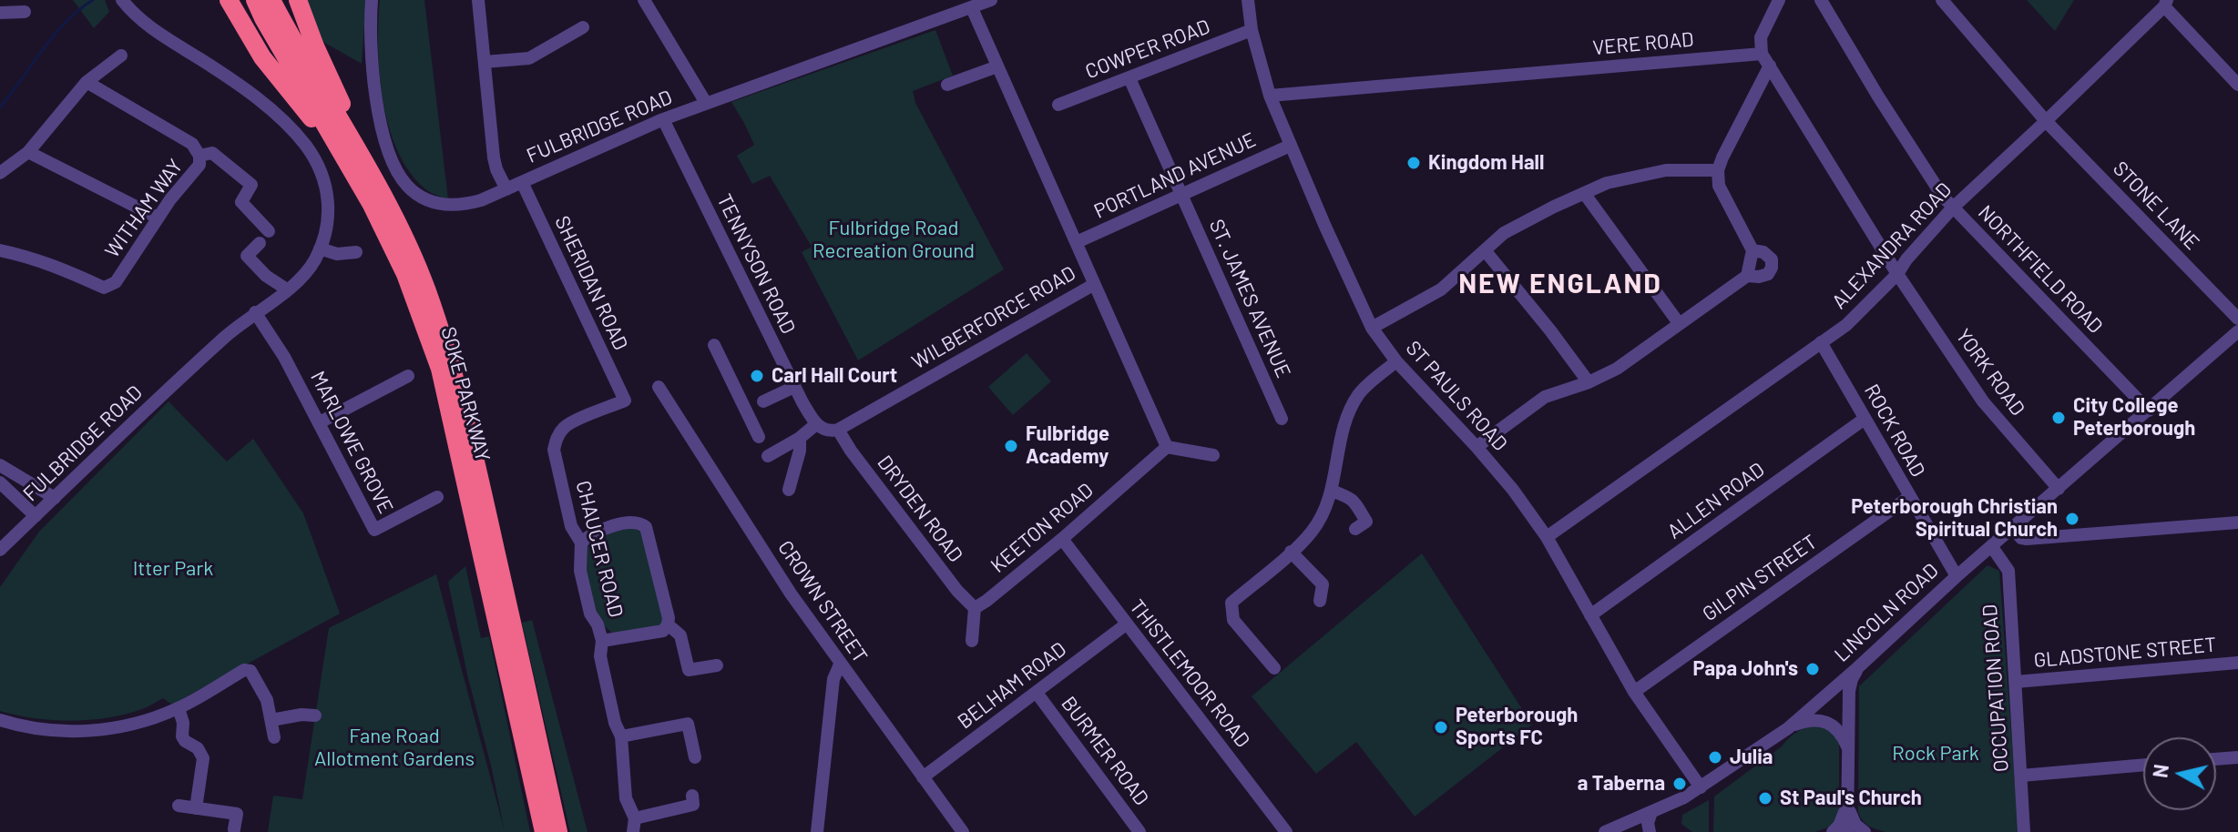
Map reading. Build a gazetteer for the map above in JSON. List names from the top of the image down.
{
  "streets": {
    "highway": ["SOKE PARKWAY"],
    "street": [
      "VERE ROAD",
      "COWPER ROAD",
      "FULBRIDGE ROAD",
      "PORTLAND AVENUE",
      "STONE LANE",
      "WITHAM WAY",
      "ALEXANDRA ROAD",
      "TENNYSON ROAD",
      "NORTHFIELD ROAD",
      "SHERIDAN ROAD",
      "ST. JAMES AVENUE",
      "WILBERFORCE ROAD",
      "YORK ROAD",
      "ST PAULS ROAD",
      "ROCK ROAD",
      "MARLOWE GROVE",
      "ALLEN ROAD",
      "DRYDEN ROAD",
      "KEETON ROAD",
      "CHAUCER ROAD",
      "GILPIN STREET",
      "CROWN STREET",
      "LINCOLN ROAD",
      "GLADSTONE STREET",
      "THISTLEMOOR ROAD",
      "BELHAM ROAD",
      "OCCUPATION ROAD",
      "BURMER ROAD"
    ]
  },
  "crossings": [
    ["VERE ROAD", "ST PAULS ROAD"],
    ["COWPER ROAD", "ST. JAMES AVENUE"],
    ["COWPER ROAD", "ST PAULS ROAD"],
    ["FULBRIDGE ROAD", "TENNYSON ROAD"],
    ["FULBRIDGE ROAD", "SHERIDAN ROAD"],
    ["FULBRIDGE ROAD", "MARLOWE GROVE"],
    ["PORTLAND AVENUE", "ST. JAMES AVENUE"],
    ["PORTLAND AVENUE", "ST PAULS ROAD"],
    ["STONE LANE", "ALEXANDRA ROAD"],
    ["ALEXANDRA ROAD", "NORTHFIELD ROAD"],
    ["ALEXANDRA ROAD", "YORK ROAD"],
    ["ALEXANDRA ROAD", "ST PAULS ROAD"],
    ["ALEXANDRA ROAD", "ROCK ROAD"],
    ["NORTHFIELD ROAD", "LINCOLN ROAD"],
    ["SHERIDAN ROAD", "CHAUCER ROAD"],
    ["WILBERFORCE ROAD", "DRYDEN ROAD"],
    ["YORK ROAD", "LINCOLN ROAD"],
    ["ST PAULS ROAD", "ALLEN ROAD"],
    ["ST PAULS ROAD", "GILPIN STREET"],
    ["ST PAULS ROAD", "LINCOLN ROAD"],
    ["ROCK ROAD", "ALLEN ROAD"],
    ["ROCK ROAD", "GILPIN STREET"],
    ["ROCK ROAD", "LINCOLN ROAD"],
    ["DRYDEN ROAD", "KEETON ROAD"],
    ["KEETON ROAD", "THISTLEMOOR ROAD"],
    ["CROWN STREET", "BELHAM ROAD"],
    ["LINCOLN ROAD", "OCCUPATION ROAD"],
    ["GLADSTONE STREET", "OCCUPATION ROAD"],
    ["THISTLEMOOR ROAD", "BELHAM ROAD"],
    ["BELHAM ROAD", "BURMER ROAD"]
  ],
  "districts": ["NEW ENGLAND"],
  "parks": [
    "Fulbridge Road Recreation Ground",
    "Itter Park",
    "Fane Road Allotment Gardens",
    "Rock Park"
  ],
  "places": [
    "Kingdom Hall",
    "Carl Hall Court",
    "City College Peterborough",
    "Fulbridge Academy",
    "Peterborough Christian Spiritual Church",
    "Papa John's",
    "Peterborough Sports FC",
    "Julia",
    "a Taberna",
    "St Paul's Church"
  ],
  "north": "left"
}
